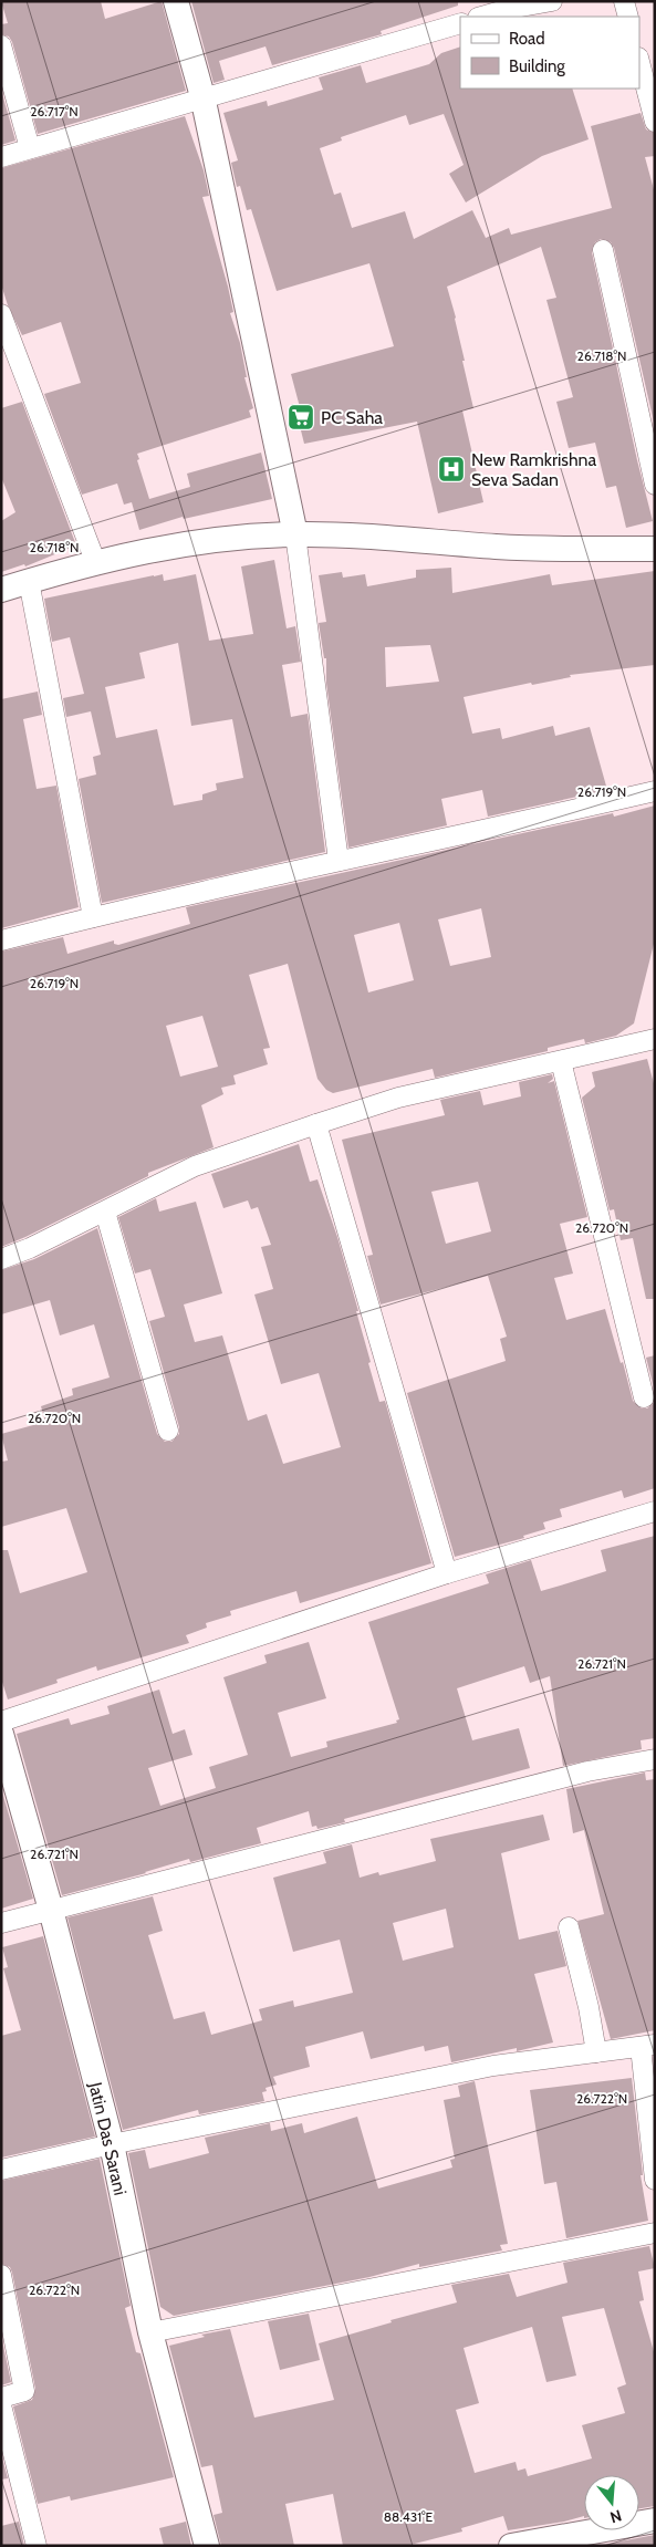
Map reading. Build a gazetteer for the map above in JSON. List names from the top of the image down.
{
  "streets": {
    "street": ["Jatin Das Sarani"]
  },
  "places": {
    "supermarket": ["PC Saha"],
    "hospital": ["New Ramkrishna Seva Sadan"]
  },
  "legend": ["Road", "Building"],
  "north": "bottom",
  "coordinates": [
    "26.717°N",
    "26.718°N",
    "26.719°N",
    "26.720°N",
    "26.721°N",
    "26.722°N",
    "88.431°E"
  ]
}
